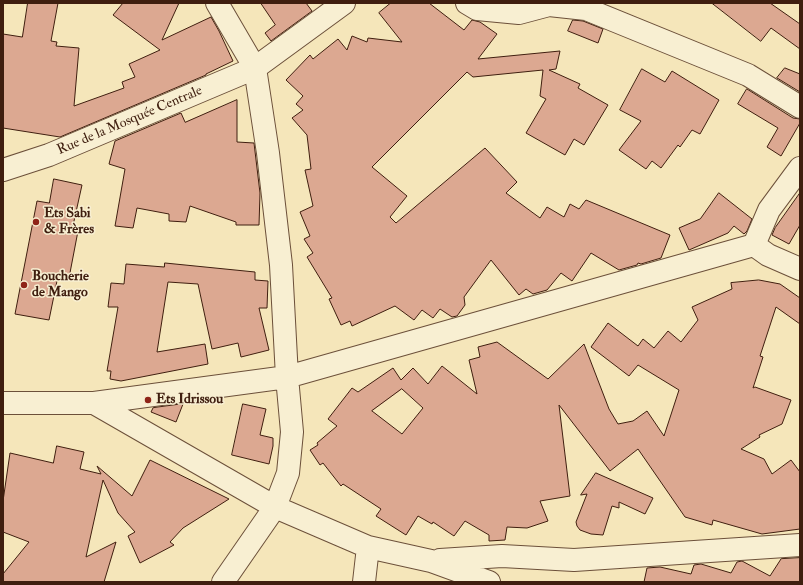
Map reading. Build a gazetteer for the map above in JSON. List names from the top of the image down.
{
  "streets": {
    "street": ["Rue de la Mosquée Centrale"]
  },
  "places": ["Ets Sabi & Frères", "Boucherie de Mango", "Ets Idrissou"]
}
